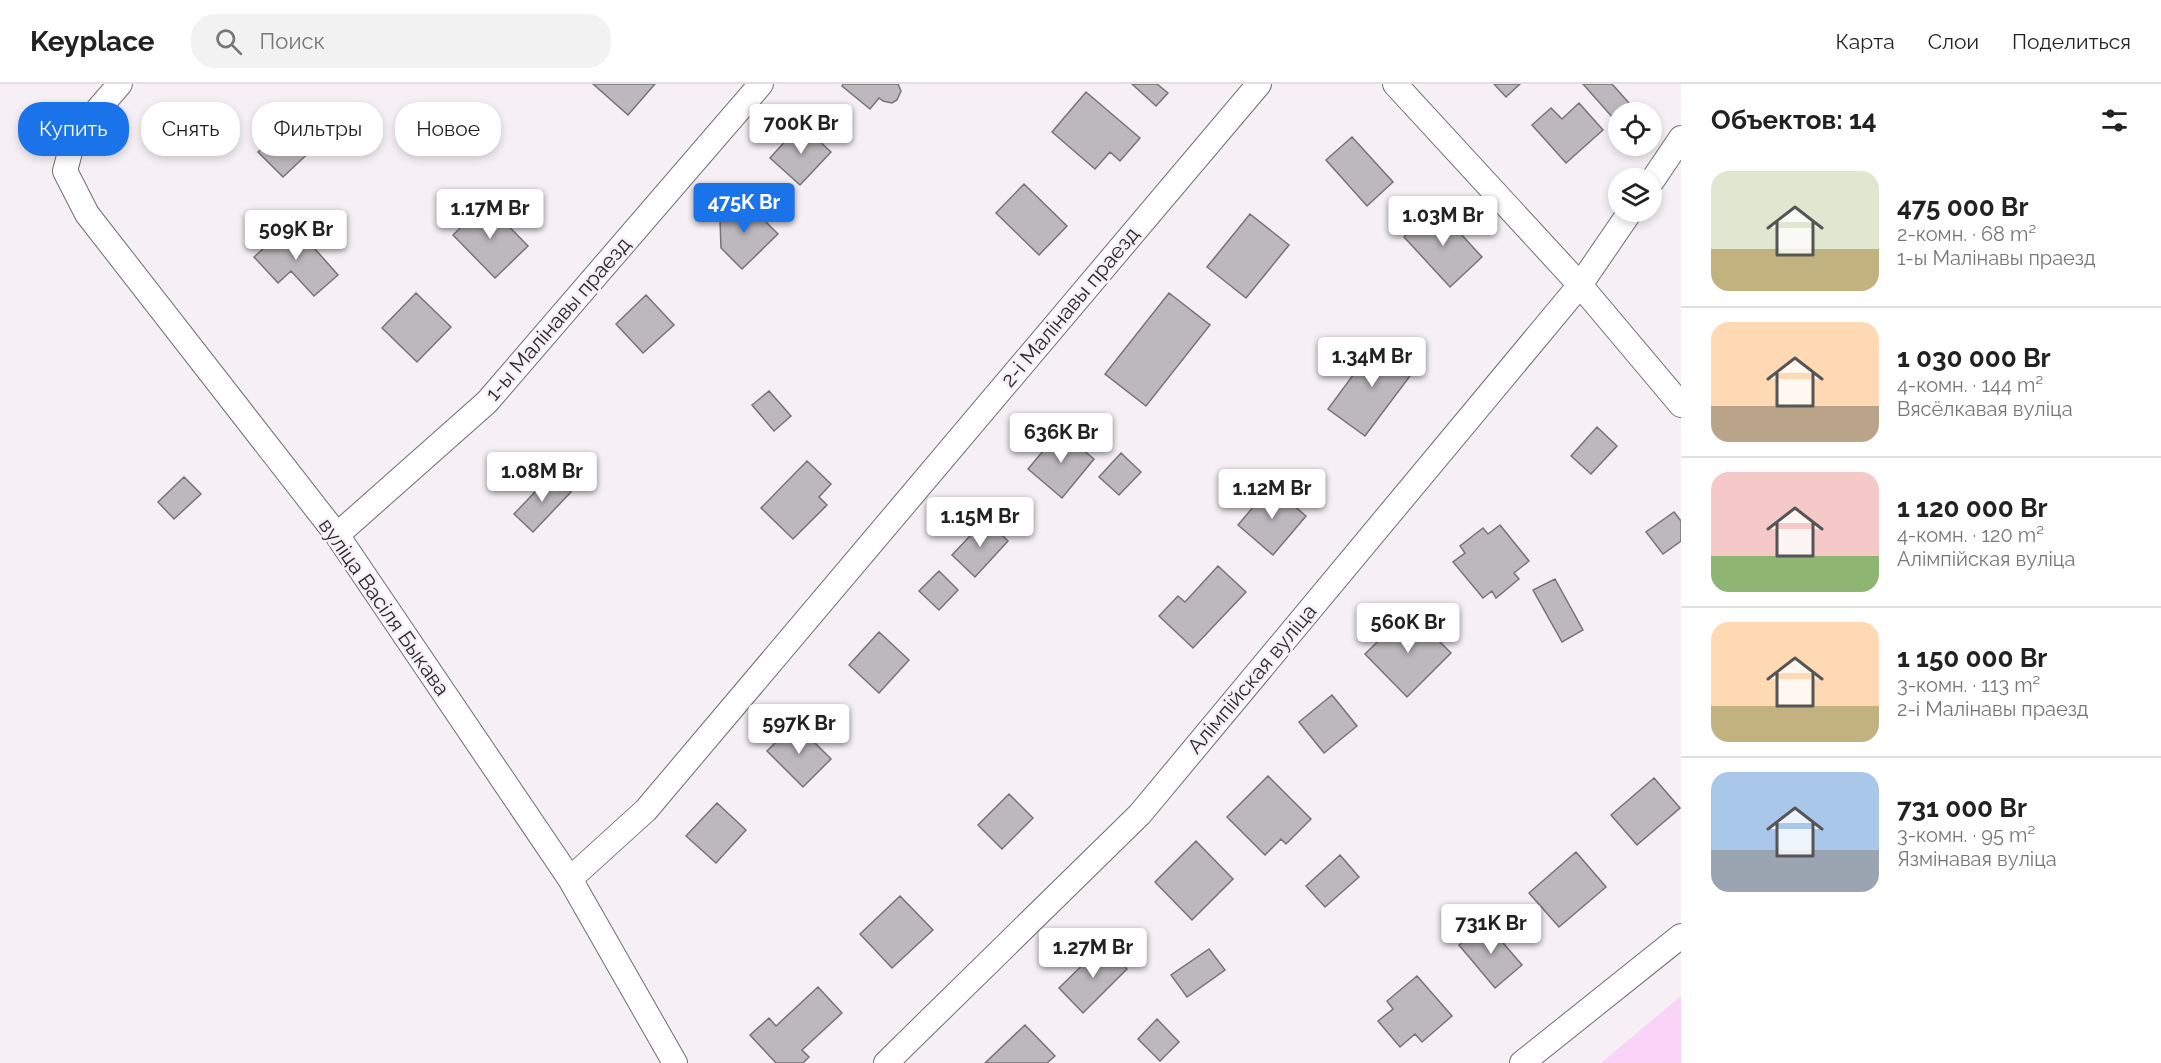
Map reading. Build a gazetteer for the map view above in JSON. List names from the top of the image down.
{
  "streets": {
    "street": [
      "2-і Малінавы праезд",
      "1-ы Малінавы праезд",
      "вуліца Васіля Быкава",
      "Алімпійская вуліца"
    ]
  },
  "crossings": [
    ["2-і Малінавы праезд", "вуліца Васіля Быкава"],
    ["1-ы Малінавы праезд", "вуліца Васіля Быкава"]
  ],
  "page": {
    "header": "Keyplace",
    "search": "Поиск",
    "nav": ["Карта", "Слои", "Поделиться"],
    "heading": "Объектов: 14",
    "chip": [
      "Купить",
      "Снять",
      "Фильтры",
      "Новое"
    ],
    "price": [
      "700K Br",
      "475K Br",
      "1.17M Br",
      "1.03M Br",
      "509K Br",
      "1.34M Br",
      "636K Br",
      "1.08M Br",
      "1.12M Br",
      "1.15M Br",
      "560K Br",
      "597K Br",
      "731K Br",
      "1.27M Br"
    ],
    "list": [
      {
        "name": "475 000 Br",
        "note": "2-комн. · 68 m² · 1-ы Малінавы праезд"
      },
      {
        "name": "1 030 000 Br",
        "note": "4-комн. · 144 m² · Вясёлкавая вуліца"
      },
      {
        "name": "1 120 000 Br",
        "note": "4-комн. · 120 m² · Алімпійская вуліца"
      },
      {
        "name": "1 150 000 Br",
        "note": "3-комн. · 113 m² · 2-і Малінавы праезд"
      },
      {
        "name": "731 000 Br",
        "note": "3-комн. · 95 m² · Язмінавая вуліца"
      }
    ]
  }
}
